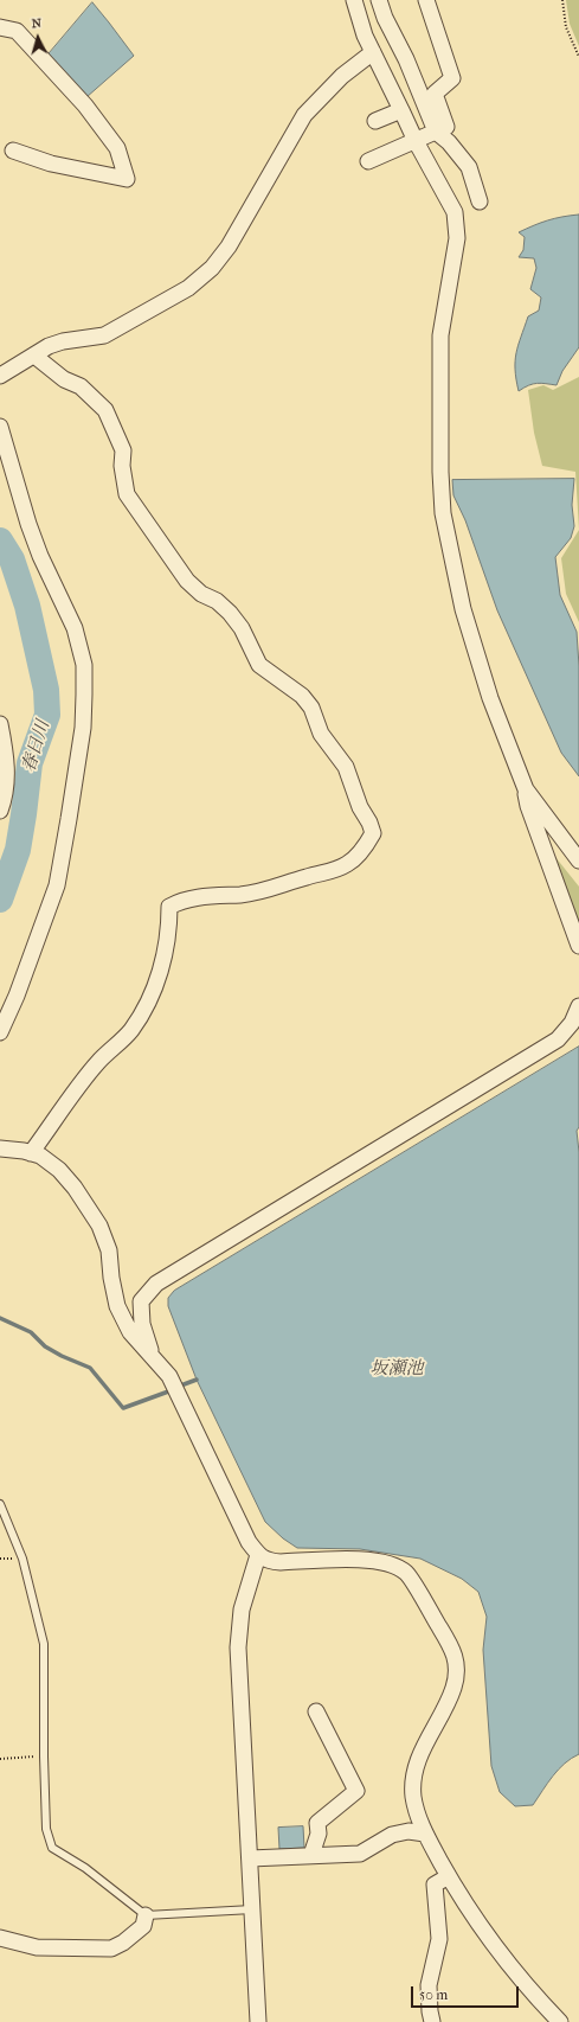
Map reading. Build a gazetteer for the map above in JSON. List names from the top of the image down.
{
  "water": ["春日川", "坂瀬池"],
  "scale_bar": "50 m",
  "north": "top"
}
